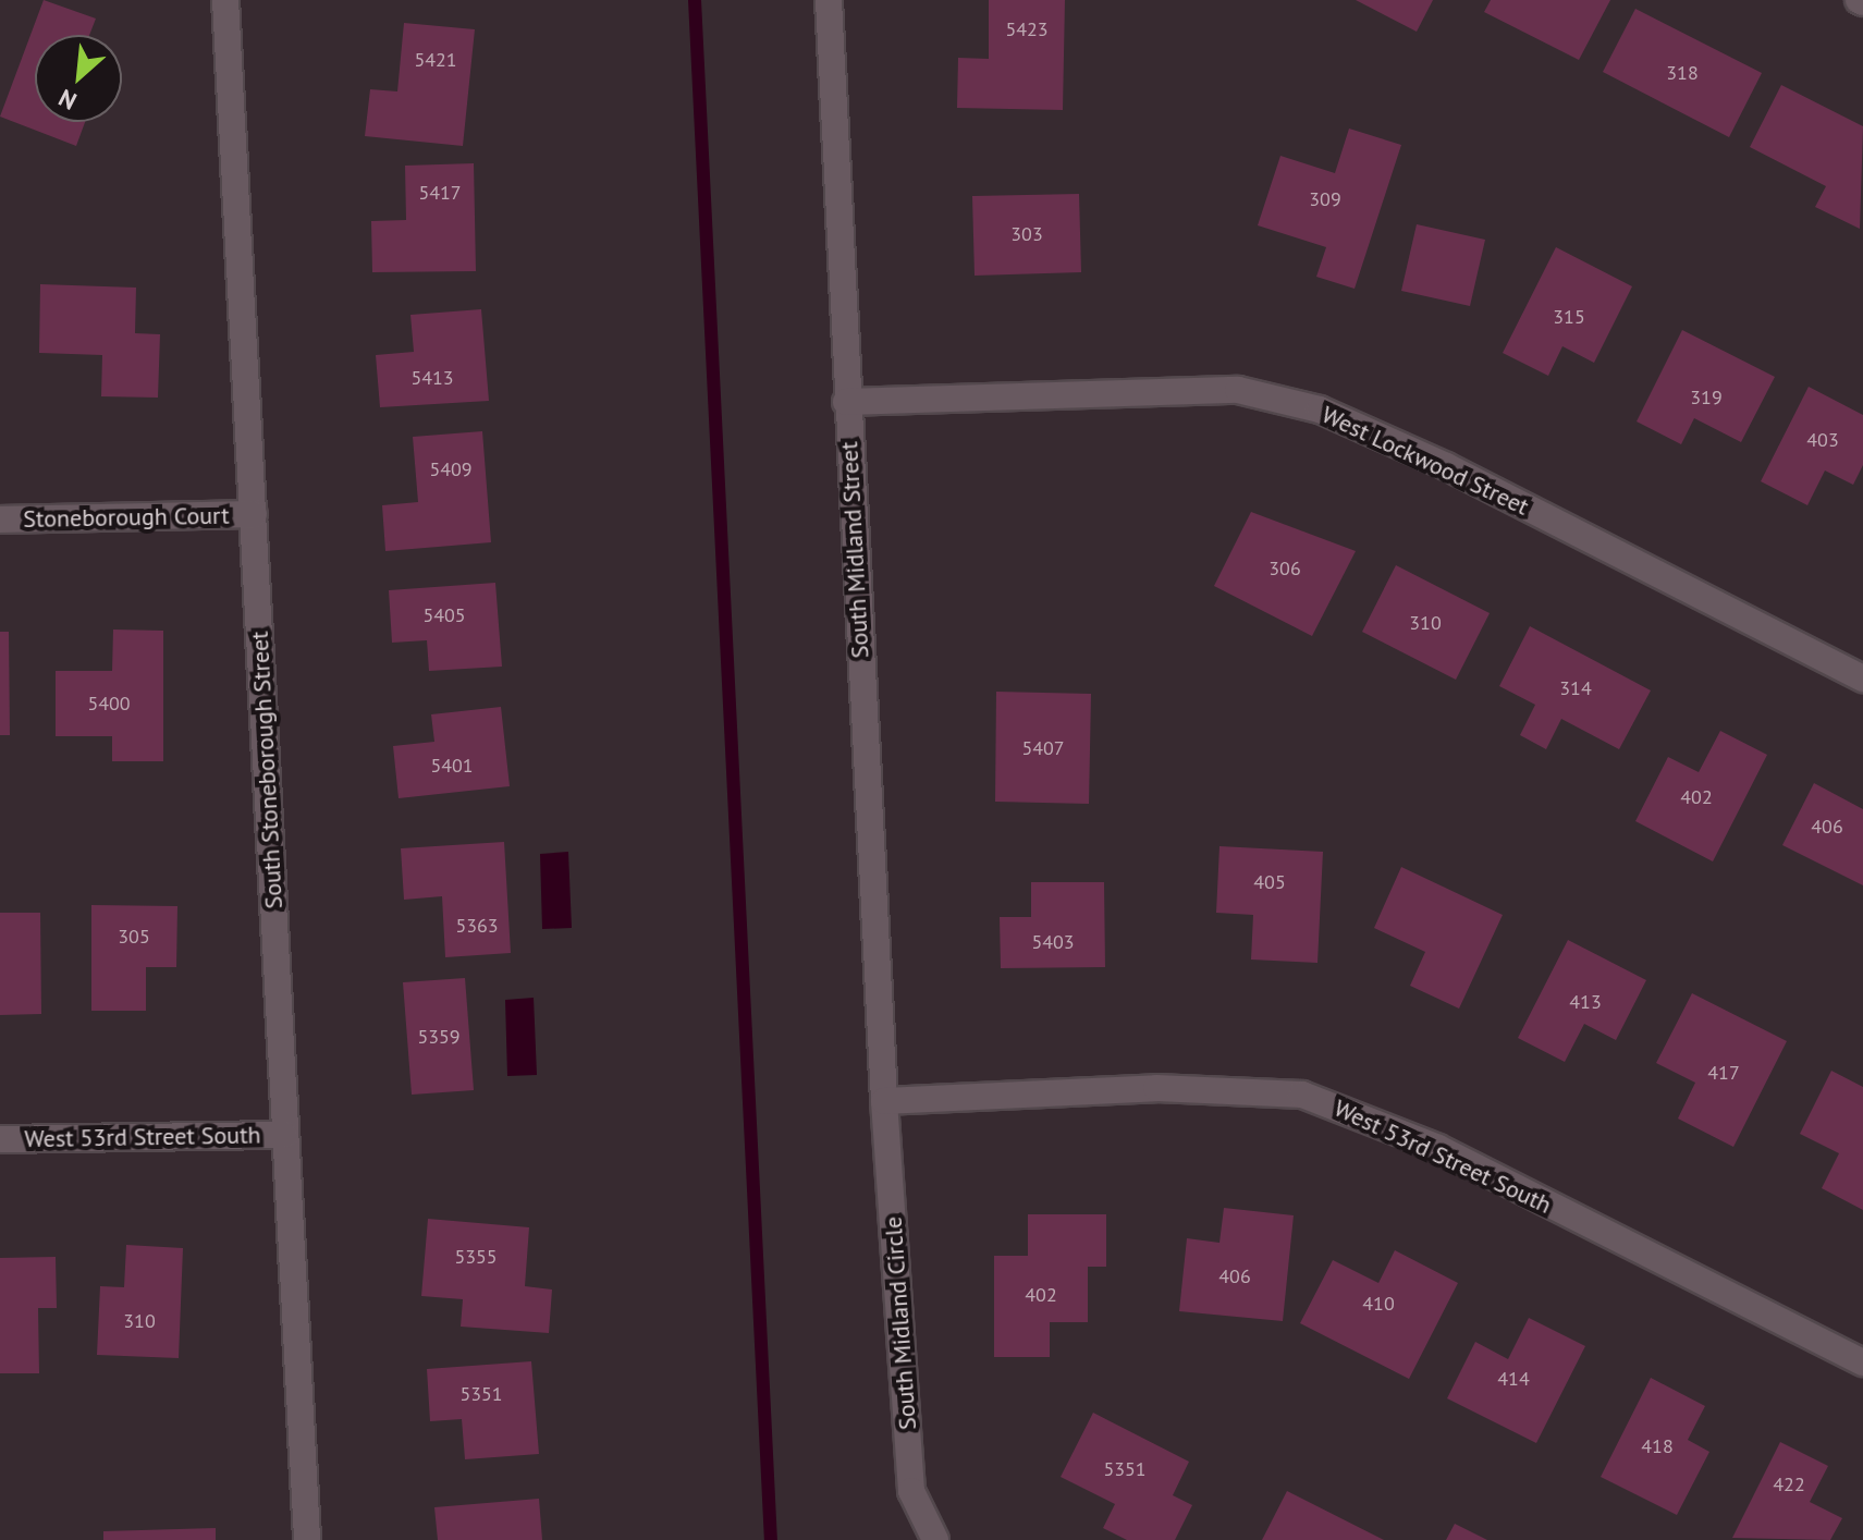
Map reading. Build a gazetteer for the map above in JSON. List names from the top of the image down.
{
  "streets": {
    "street": [
      "West Lockwood Street",
      "Stoneborough Court",
      "South Midland Street",
      "South Stoneborough Street",
      "West 53rd Street South",
      "South Midland Circle"
    ]
  },
  "crossings": [
    ["West Lockwood Street", "South Midland Street"],
    ["Stoneborough Court", "South Stoneborough Street"],
    ["South Midland Street", "West 53rd Street South"],
    ["South Midland Street", "South Midland Circle"],
    ["South Stoneborough Street", "West 53rd Street South"],
    ["West 53rd Street South", "South Midland Circle"]
  ],
  "house_numbers": [
    "5423",
    "5421",
    "318",
    "5417",
    "309",
    "303",
    "315",
    "5413",
    "319",
    "403",
    "5409",
    "306",
    "5405",
    "310",
    "314",
    "5400",
    "5407",
    "5401",
    "402",
    "406",
    "405",
    "5363",
    "305",
    "5403",
    "413",
    "5359",
    "417",
    "5355",
    "406",
    "402",
    "410",
    "310",
    "414",
    "5351",
    "418",
    "5351",
    "422"
  ],
  "north": "bottom left"
}
